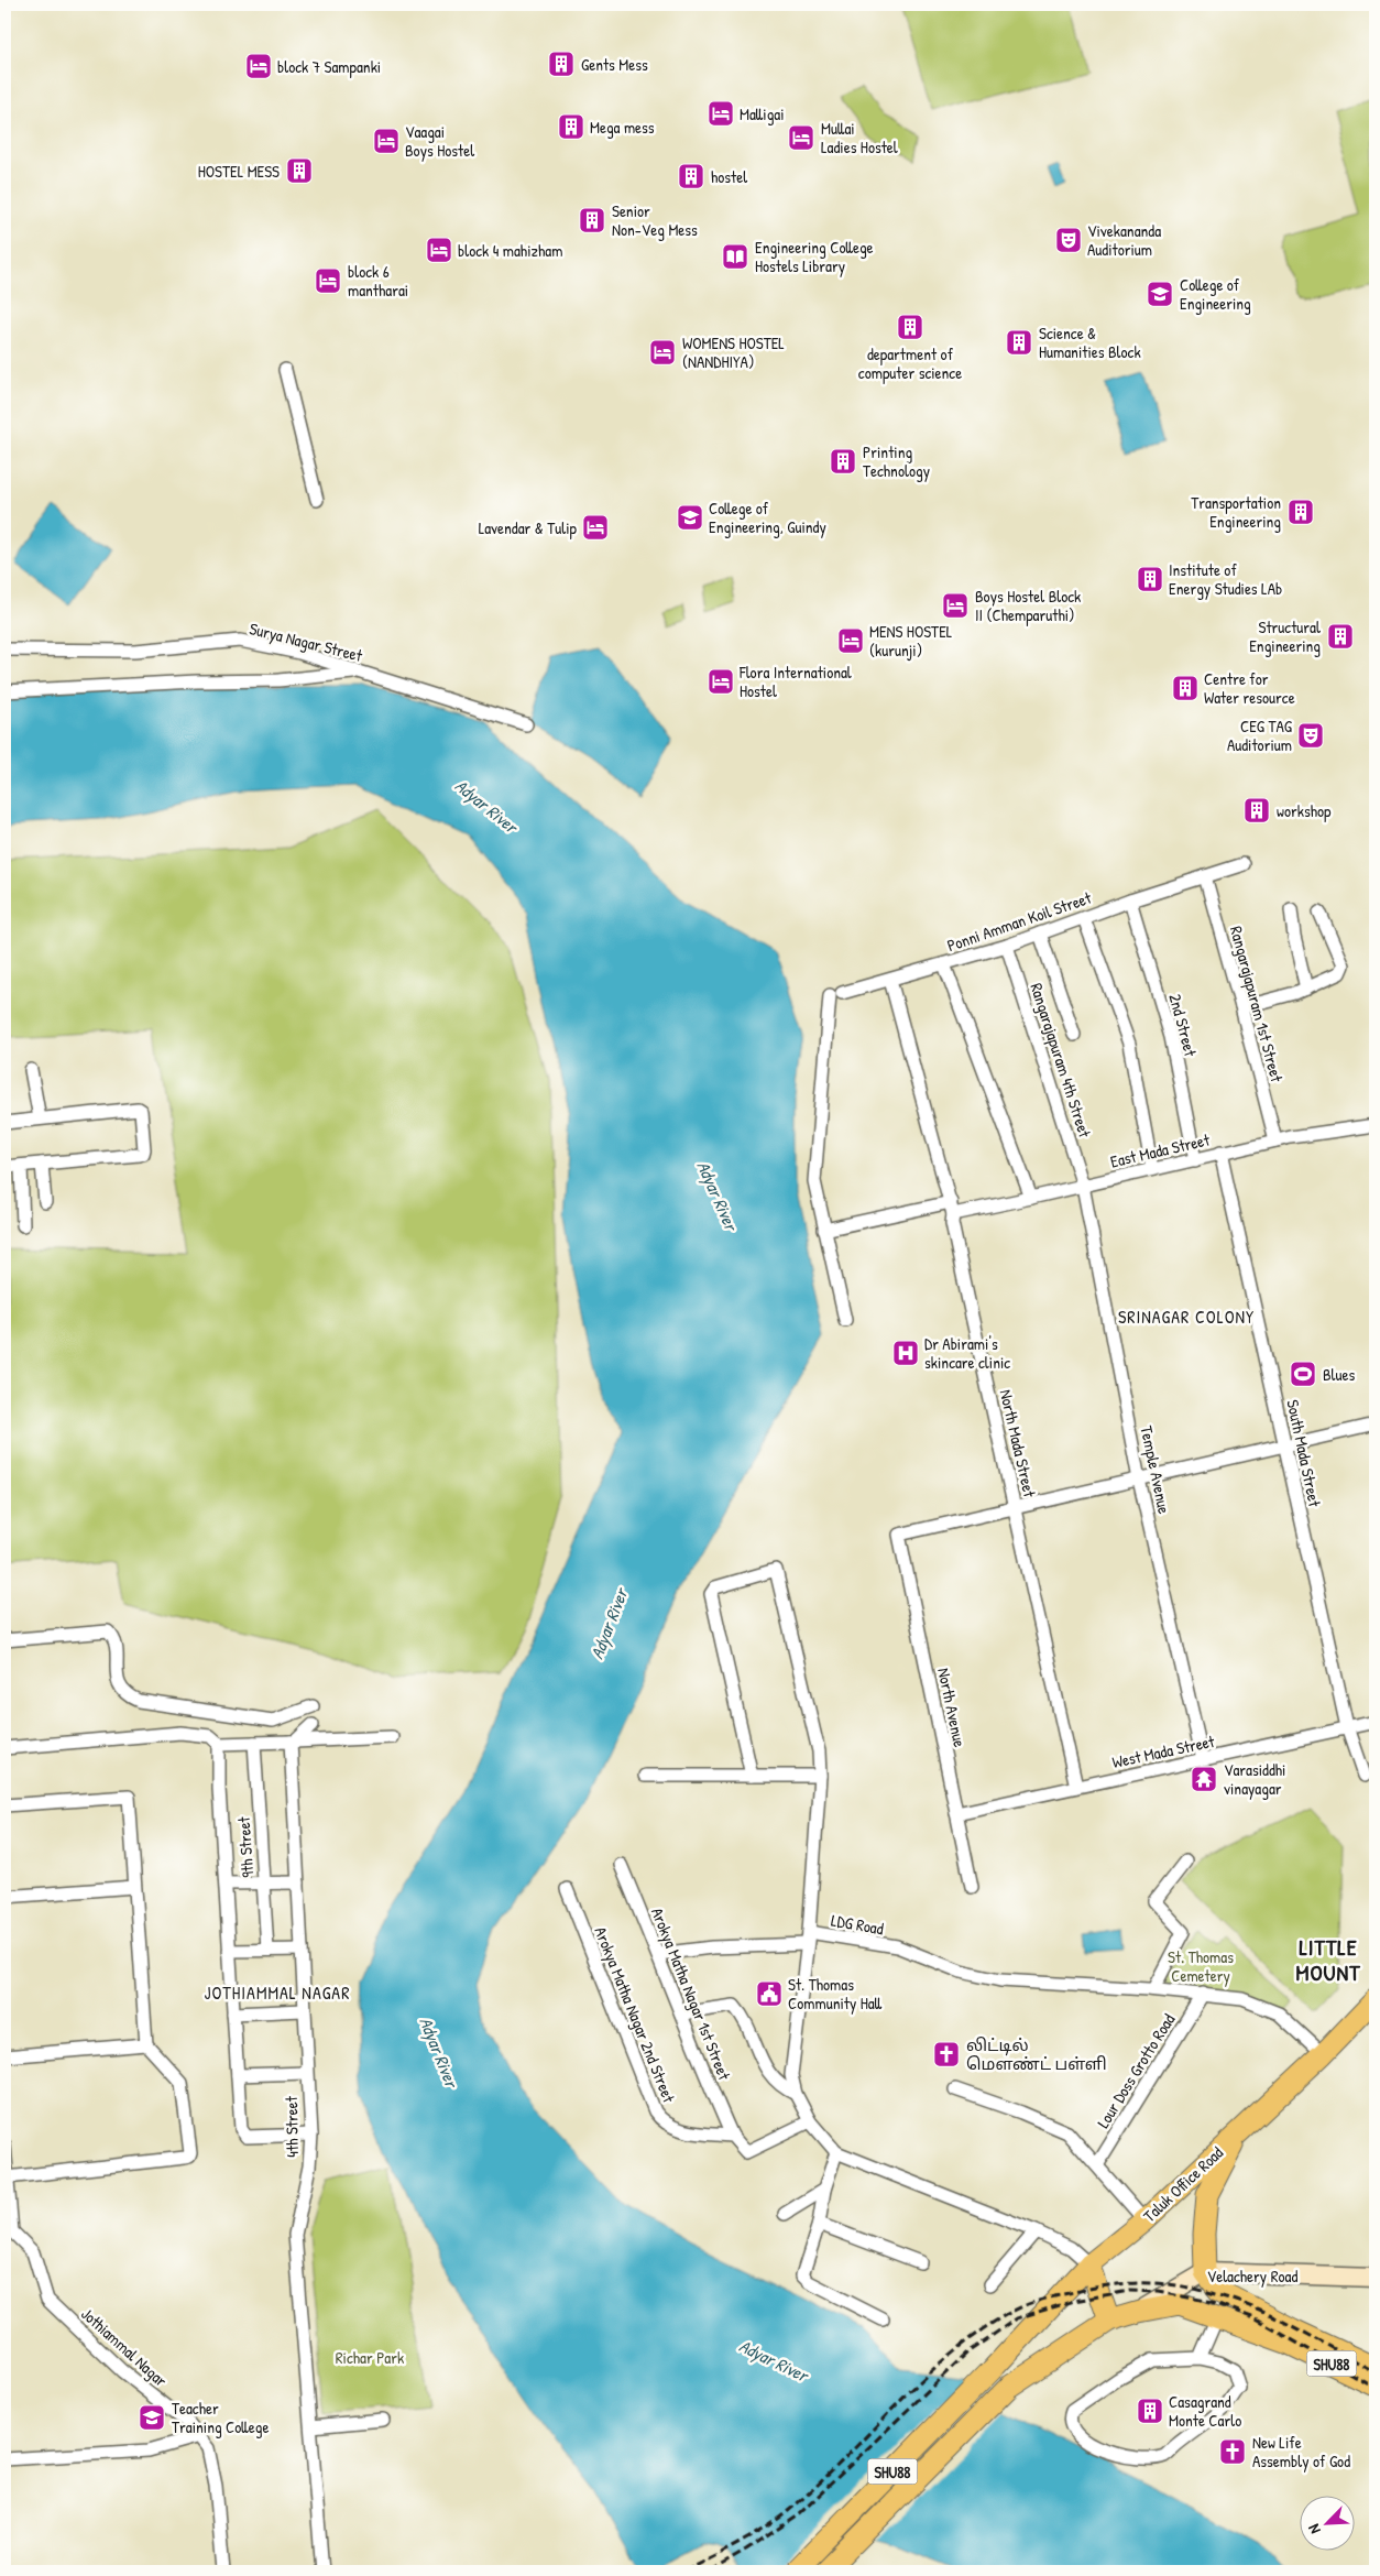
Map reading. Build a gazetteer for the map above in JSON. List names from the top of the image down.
{
  "streets": {
    "main road": ["Taluk Office Road", "Velachery Road", "SHU88"],
    "street": [
      "Surya Nagar Street",
      "Ponni Amman Koil Street",
      "Rangarajapuram 1st Street",
      "2nd Street",
      "Rangarajapuram 4th Street",
      "East Mada Street",
      "North Mada Street",
      "South Mada Street",
      "Temple Avenue",
      "North Avenue",
      "West Mada Street",
      "9th Street",
      "LDG Road",
      "Arokya Matha Nagar 1st Street",
      "Arokya Matha Nagar 2nd Street",
      "Lour Doss Grotto Road",
      "4th Street",
      "Jothiammal Nagar"
    ]
  },
  "crossings": [
    ["Ponni Amman Koil Street", "Rangarajapuram 1st Street"],
    ["Ponni Amman Koil Street", "2nd Street"],
    ["Ponni Amman Koil Street", "Rangarajapuram 4th Street"],
    ["Ponni Amman Koil Street", "East Mada Street"],
    ["Ponni Amman Koil Street", "North Mada Street"],
    ["Rangarajapuram 1st Street", "East Mada Street"],
    ["2nd Street", "East Mada Street"],
    ["Rangarajapuram 4th Street", "East Mada Street"],
    ["Rangarajapuram 4th Street", "Temple Avenue"],
    ["East Mada Street", "North Mada Street"],
    ["East Mada Street", "South Mada Street"],
    ["East Mada Street", "Temple Avenue"],
    ["North Mada Street", "North Avenue"],
    ["North Mada Street", "West Mada Street"],
    ["South Mada Street", "West Mada Street"],
    ["Temple Avenue", "West Mada Street"],
    ["North Avenue", "West Mada Street"],
    ["LDG Road", "Arokya Matha Nagar 1st Street"],
    ["LDG Road", "Lour Doss Grotto Road"],
    ["LDG Road", "Taluk Office Road"],
    ["Arokya Matha Nagar 1st Street", "Arokya Matha Nagar 2nd Street"],
    ["Velachery Road", "SHU88"]
  ],
  "districts": ["SRINAGAR COLONY", "LITTLE MOUNT", "JOTHIAMMAL NAGAR"],
  "water": ["Adyar River"],
  "parks": ["St. Thomas Cemetery", "Richar Park"],
  "places": {
    "building": [
      "Gents Mess",
      "Mega mess",
      "HOSTEL MESS",
      "hostel",
      "Senior Non-Veg Mess",
      "department of computer science",
      "Science & Humanities Block",
      "Printing Technology",
      "Transportation Engineering",
      "Institute of Energy Studies LAb",
      "Structural Engineering",
      "Centre for Water resource",
      "workshop",
      "Casagrand Monte Carlo"
    ],
    "hotel": [
      "block 7 Sampanki",
      "Malligai",
      "Mullai Ladies Hostel",
      "Vaagai Boys Hostel",
      "block 4 mahizham",
      "block 6 mantharai",
      "WOMENS HOSTEL (NANDHIYA)",
      "Lavendar & Tulip",
      "Boys Hostel Block II (Chemparuthi)",
      "MENS HOSTEL (kurunji)",
      "Flora International Hostel"
    ],
    "theatre": ["Vivekananda Auditorium", "CEG TAG Auditorium"],
    "library": ["Engineering College Hostels Library"],
    "school or university": ["College of Engineering", "College of Engineering, Guindy", "Teacher Training College"],
    "hospital": ["Dr Abirami's skincare clinic"],
    "sports": ["Blues"],
    "temple": ["Varasiddhi vinayagar"],
    "public building": ["St. Thomas Community Hall"],
    "church": ["லிட்டில் மௌண்ட் பள்ளி", "New Life Assembly of God"]
  },
  "north": "bottom left"
}
